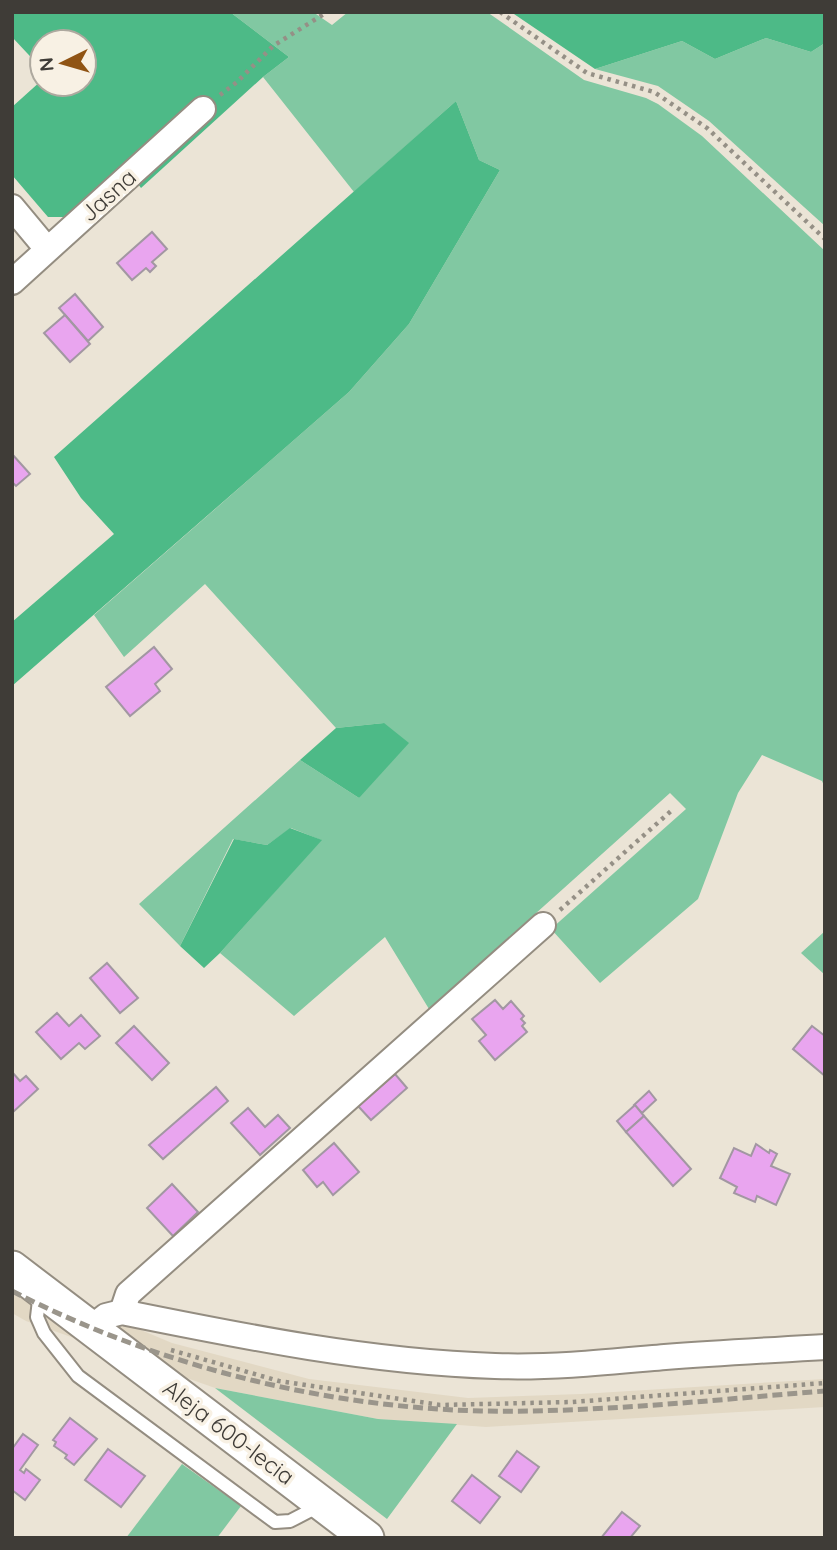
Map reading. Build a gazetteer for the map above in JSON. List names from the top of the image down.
{
  "streets": {
    "main road": ["Aleja 600-lecia"],
    "street": ["Jasna"]
  },
  "north": "left"
}
